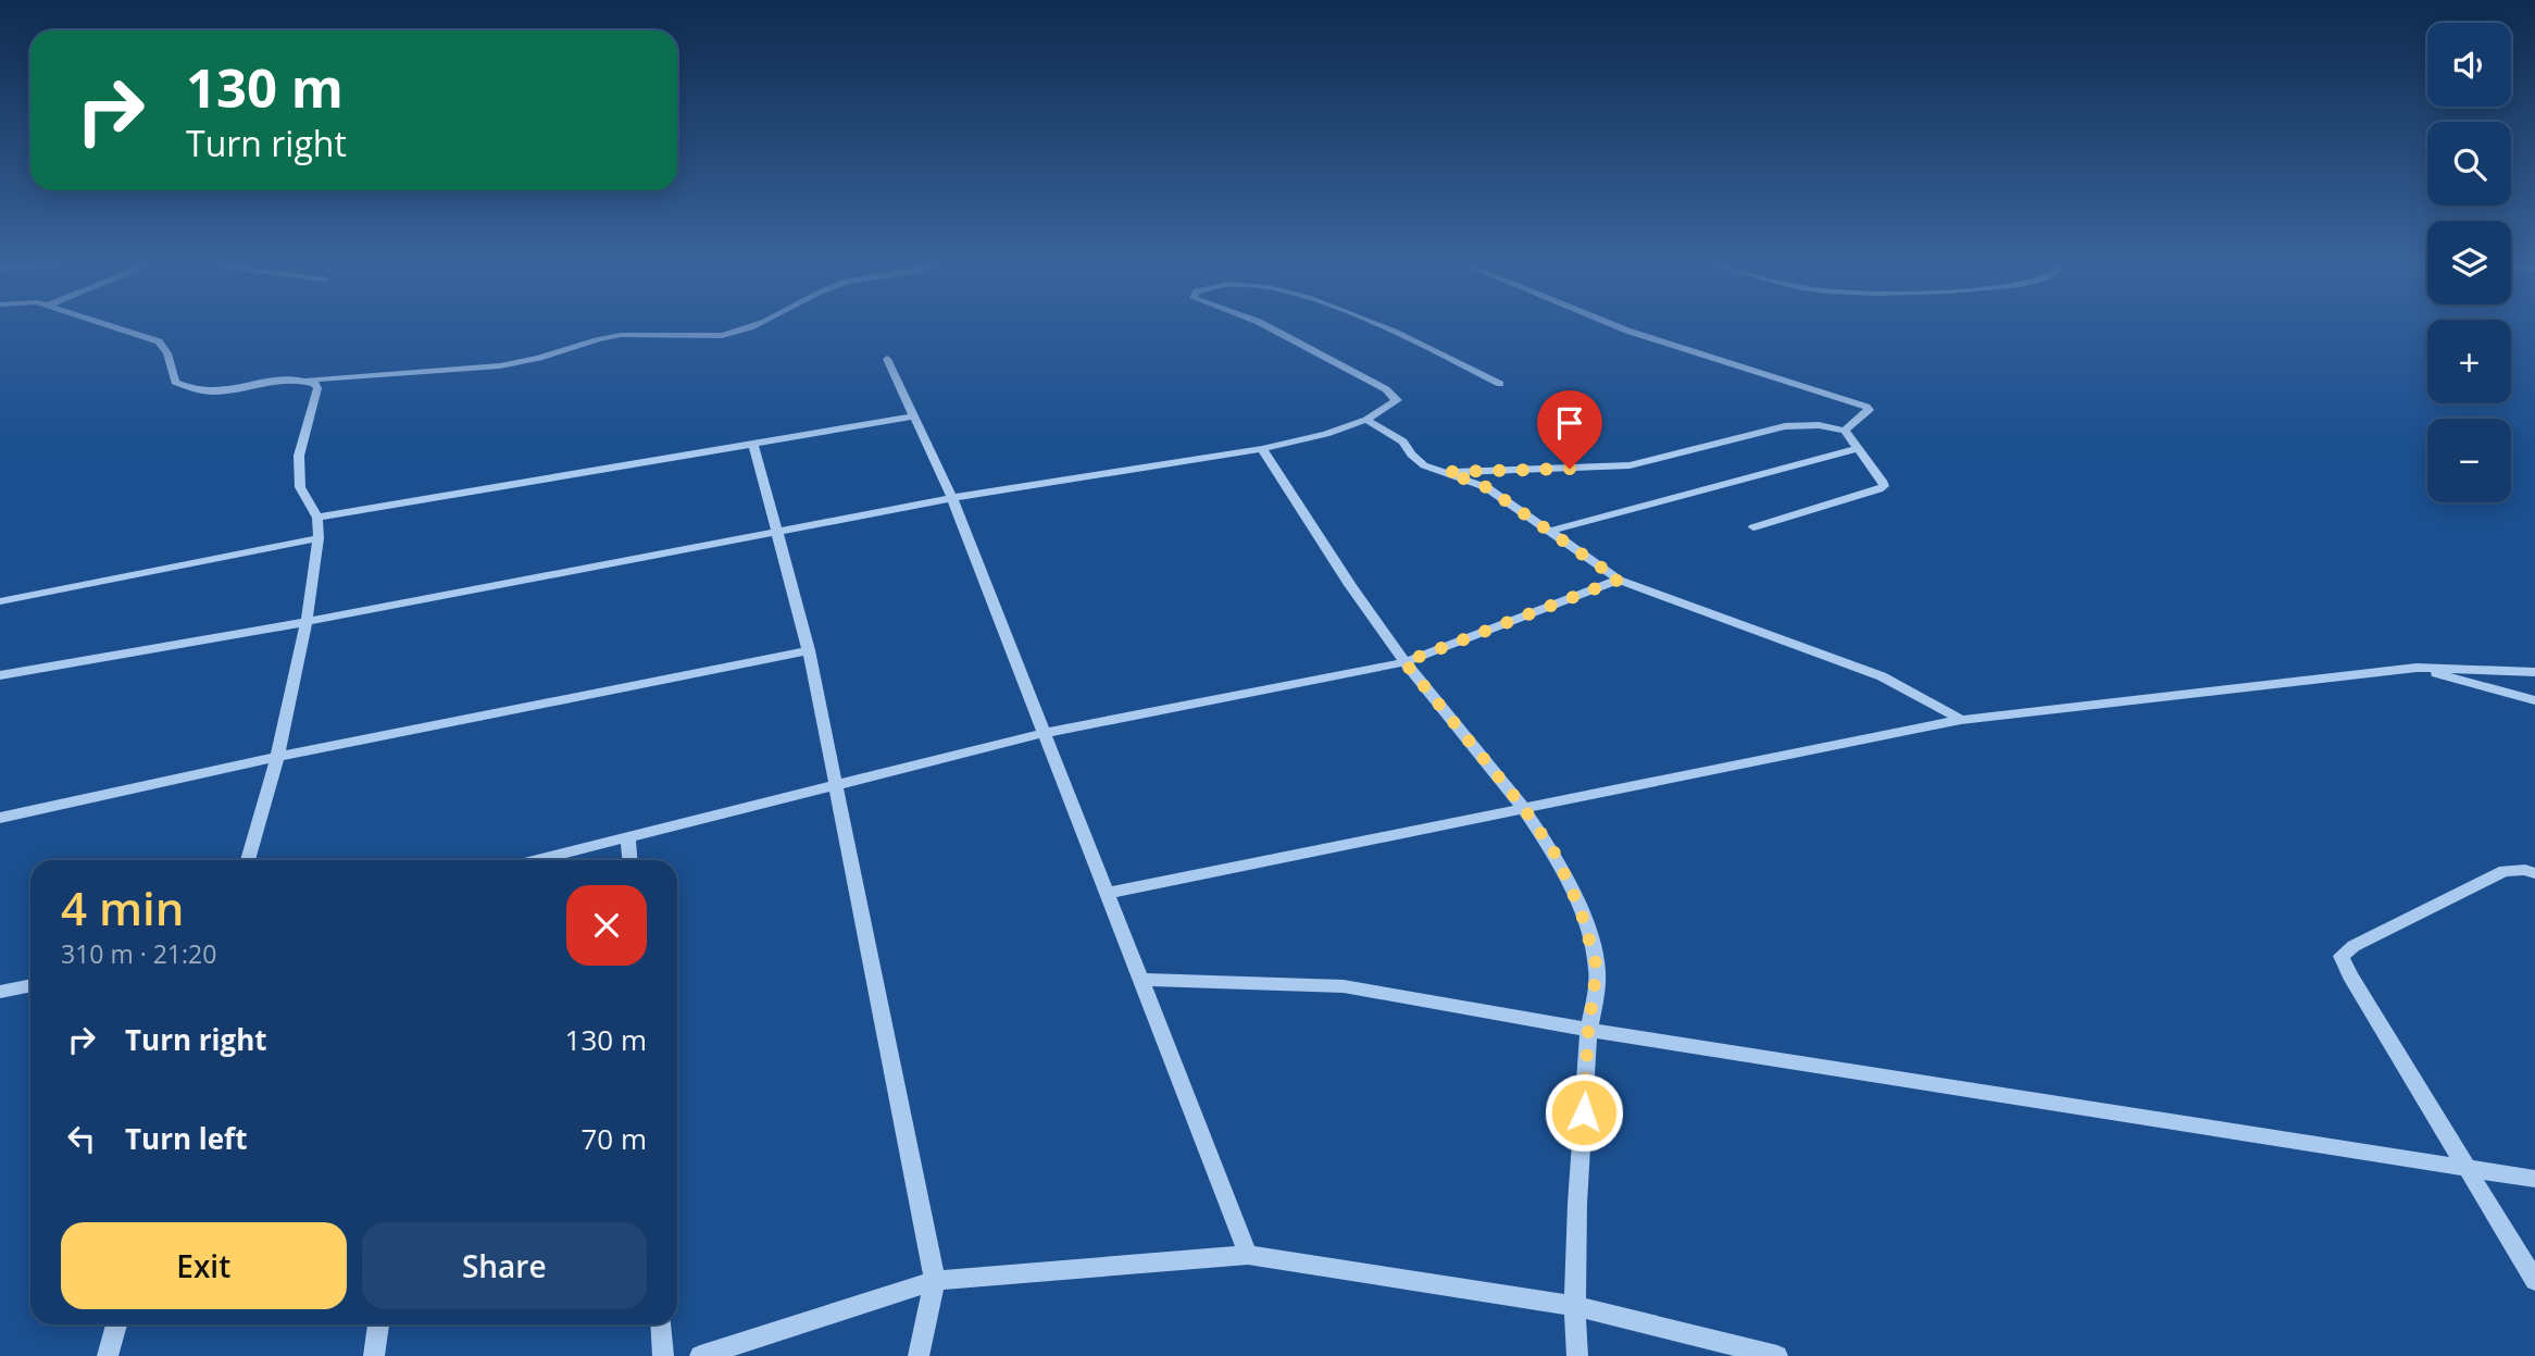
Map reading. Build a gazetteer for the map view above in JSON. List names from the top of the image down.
{
  "page": {
    "map_buttons": ["+", "−"],
    "turn": ["130 m", "Turn right"],
    "heading": ["4 min", "310 m · 21:20"],
    "list": [
      {
        "name": "Turn right",
        "value": "130 m"
      },
      {
        "name": "Turn left",
        "value": "70 m"
      }
    ],
    "buttons": ["Exit", "Share"]
  }
}
